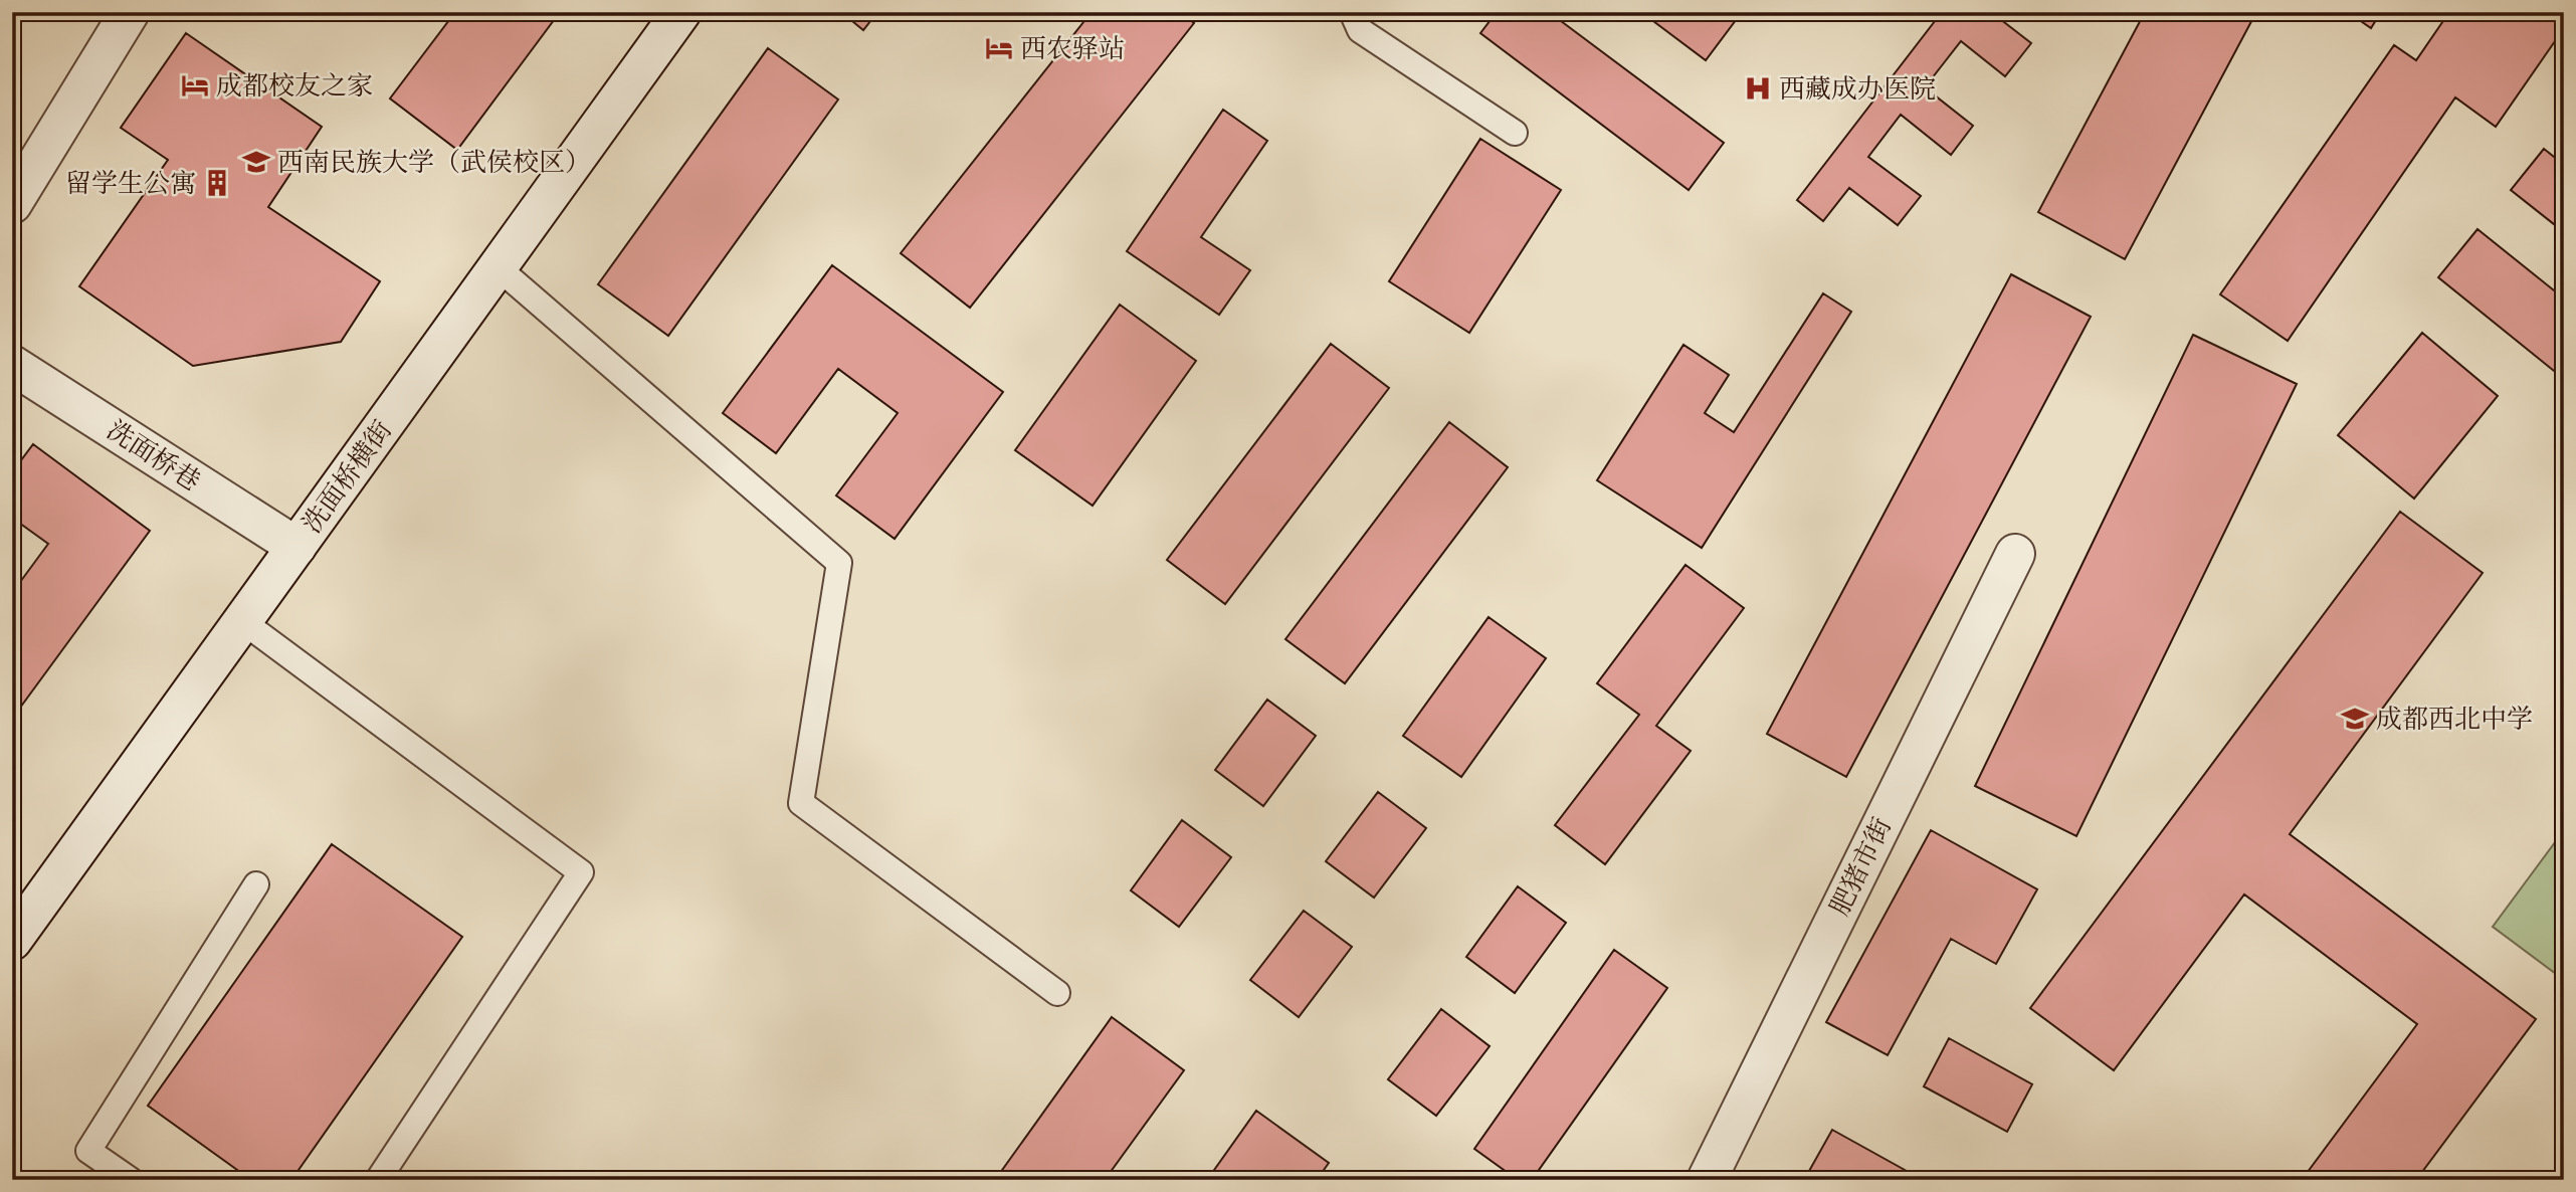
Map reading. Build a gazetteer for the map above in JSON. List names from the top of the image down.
{
  "streets": {
    "street": ["洗面桥巷", "洗面桥横街", "肥猪市街"]
  },
  "crossings": [
    ["洗面桥巷", "洗面桥横街"]
  ],
  "places": {
    "hotel": ["西农驿站", "成都校友之家"],
    "hospital": ["西藏成办医院"],
    "school or university": ["西南民族大学（武侯校区）", "成都西北中学"],
    "building": ["留学生公寓"]
  }
}
